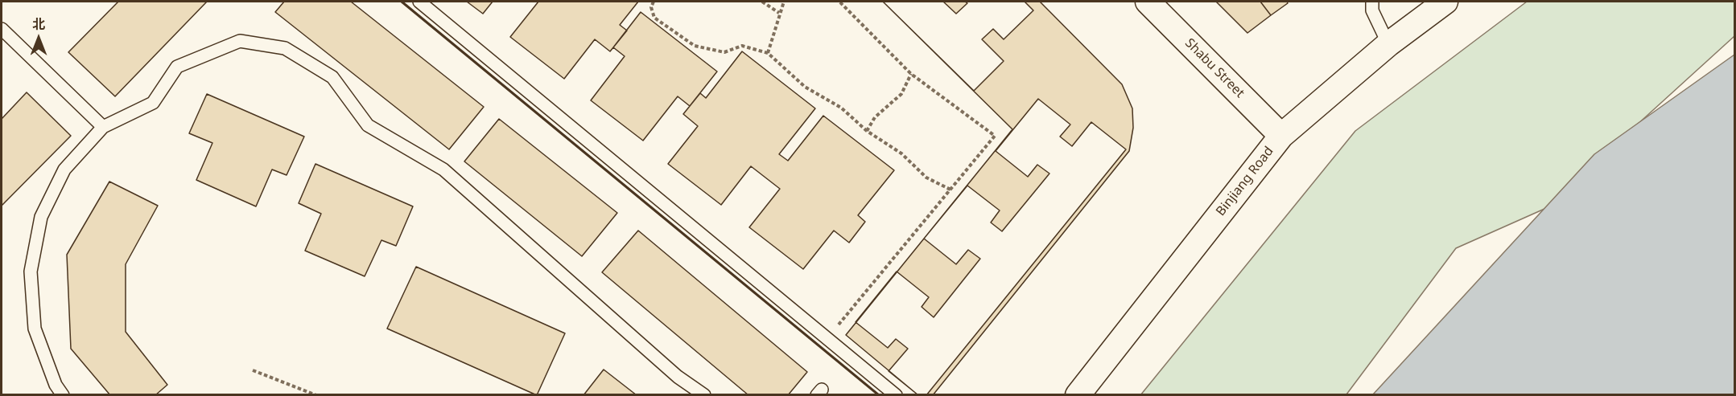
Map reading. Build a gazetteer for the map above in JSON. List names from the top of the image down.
{
  "streets": {
    "street": ["Shabu Street", "Binjiang Road"]
  },
  "crossings": [
    ["Shabu Street", "Binjiang Road"]
  ],
  "north": "top"
}
